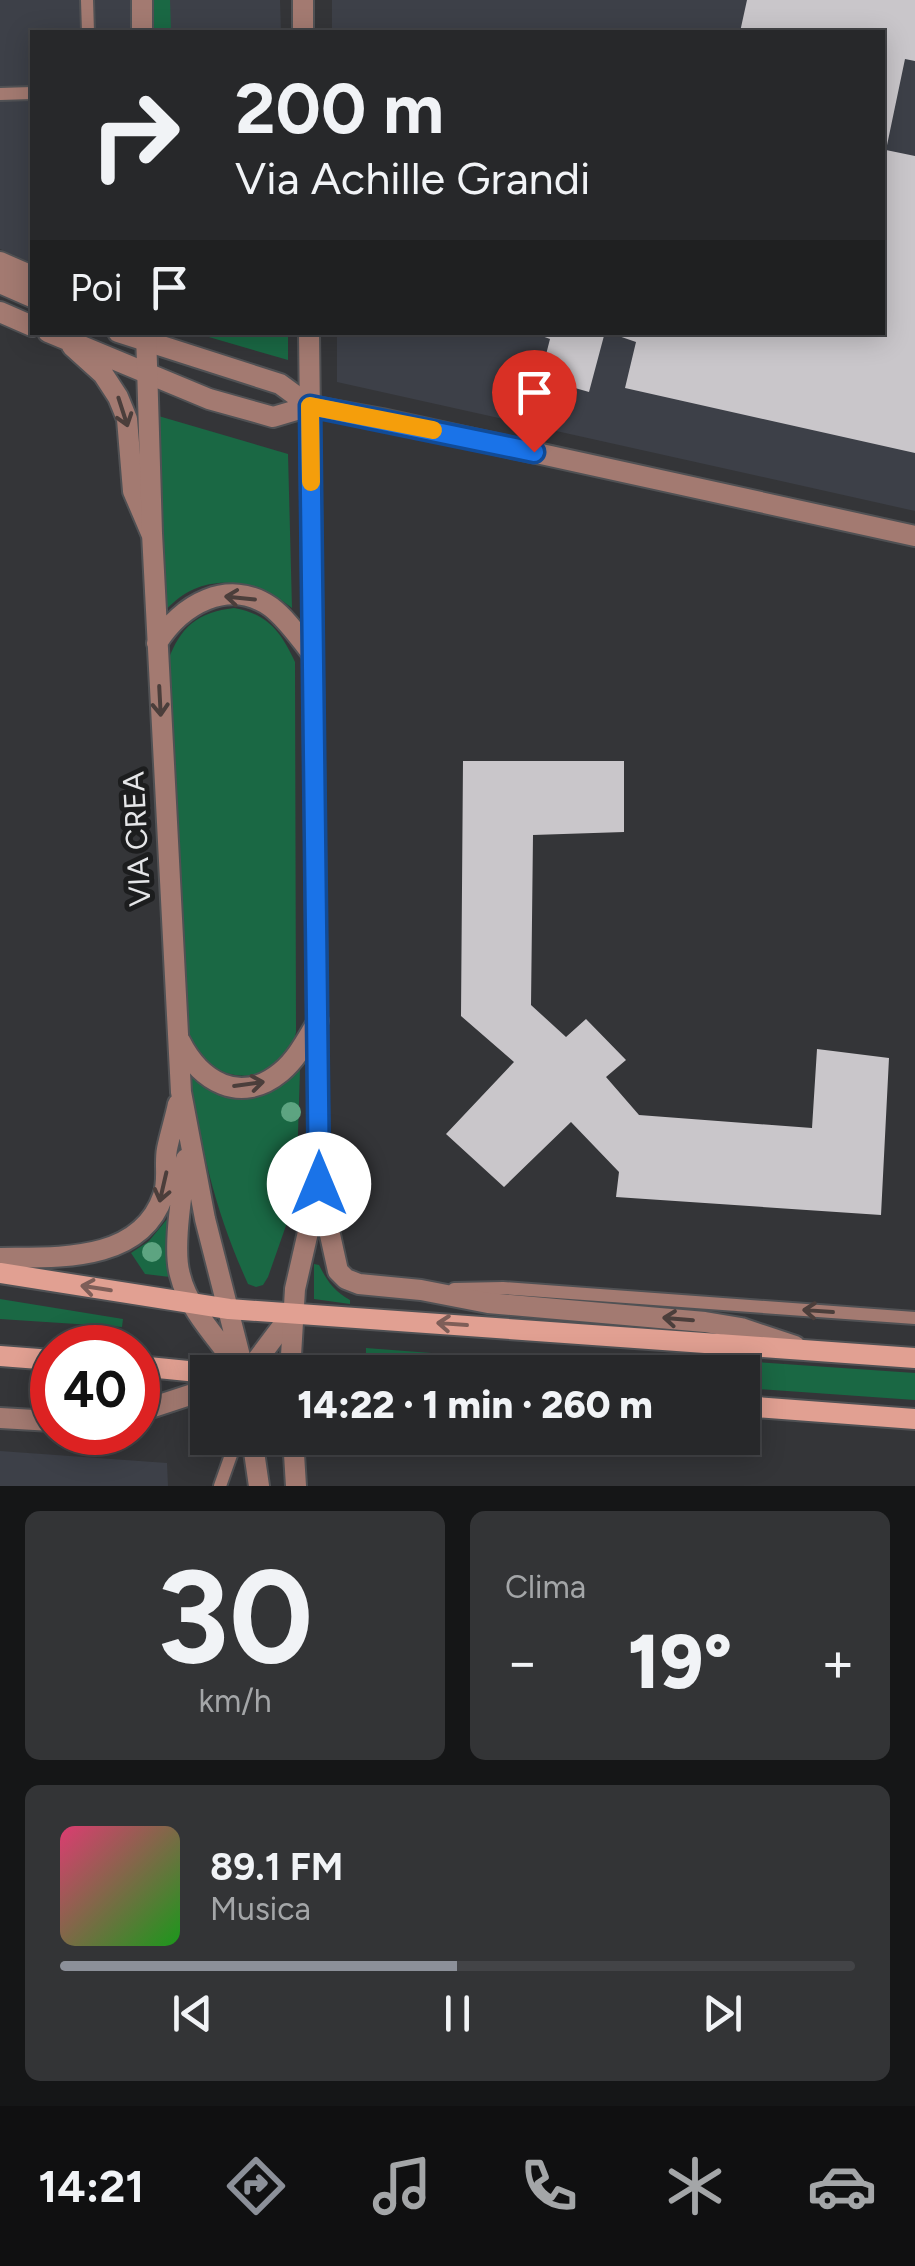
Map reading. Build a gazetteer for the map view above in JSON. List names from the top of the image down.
{
  "streets": {
    "street": ["VIA CREA"]
  },
  "page": {
    "turn": ["200 m", "Via Achille Grandi"],
    "then": "Poi",
    "limit": "40",
    "trip": "14:22 · 1 min · 260 m",
    "tile": [
      ["30", "km/h"],
      "Clima"
    ],
    "heat": ["−", "19°", "+"],
    "song": ["89.1 FM", "Musica"],
    "tabs": "14:21"
  }
}
